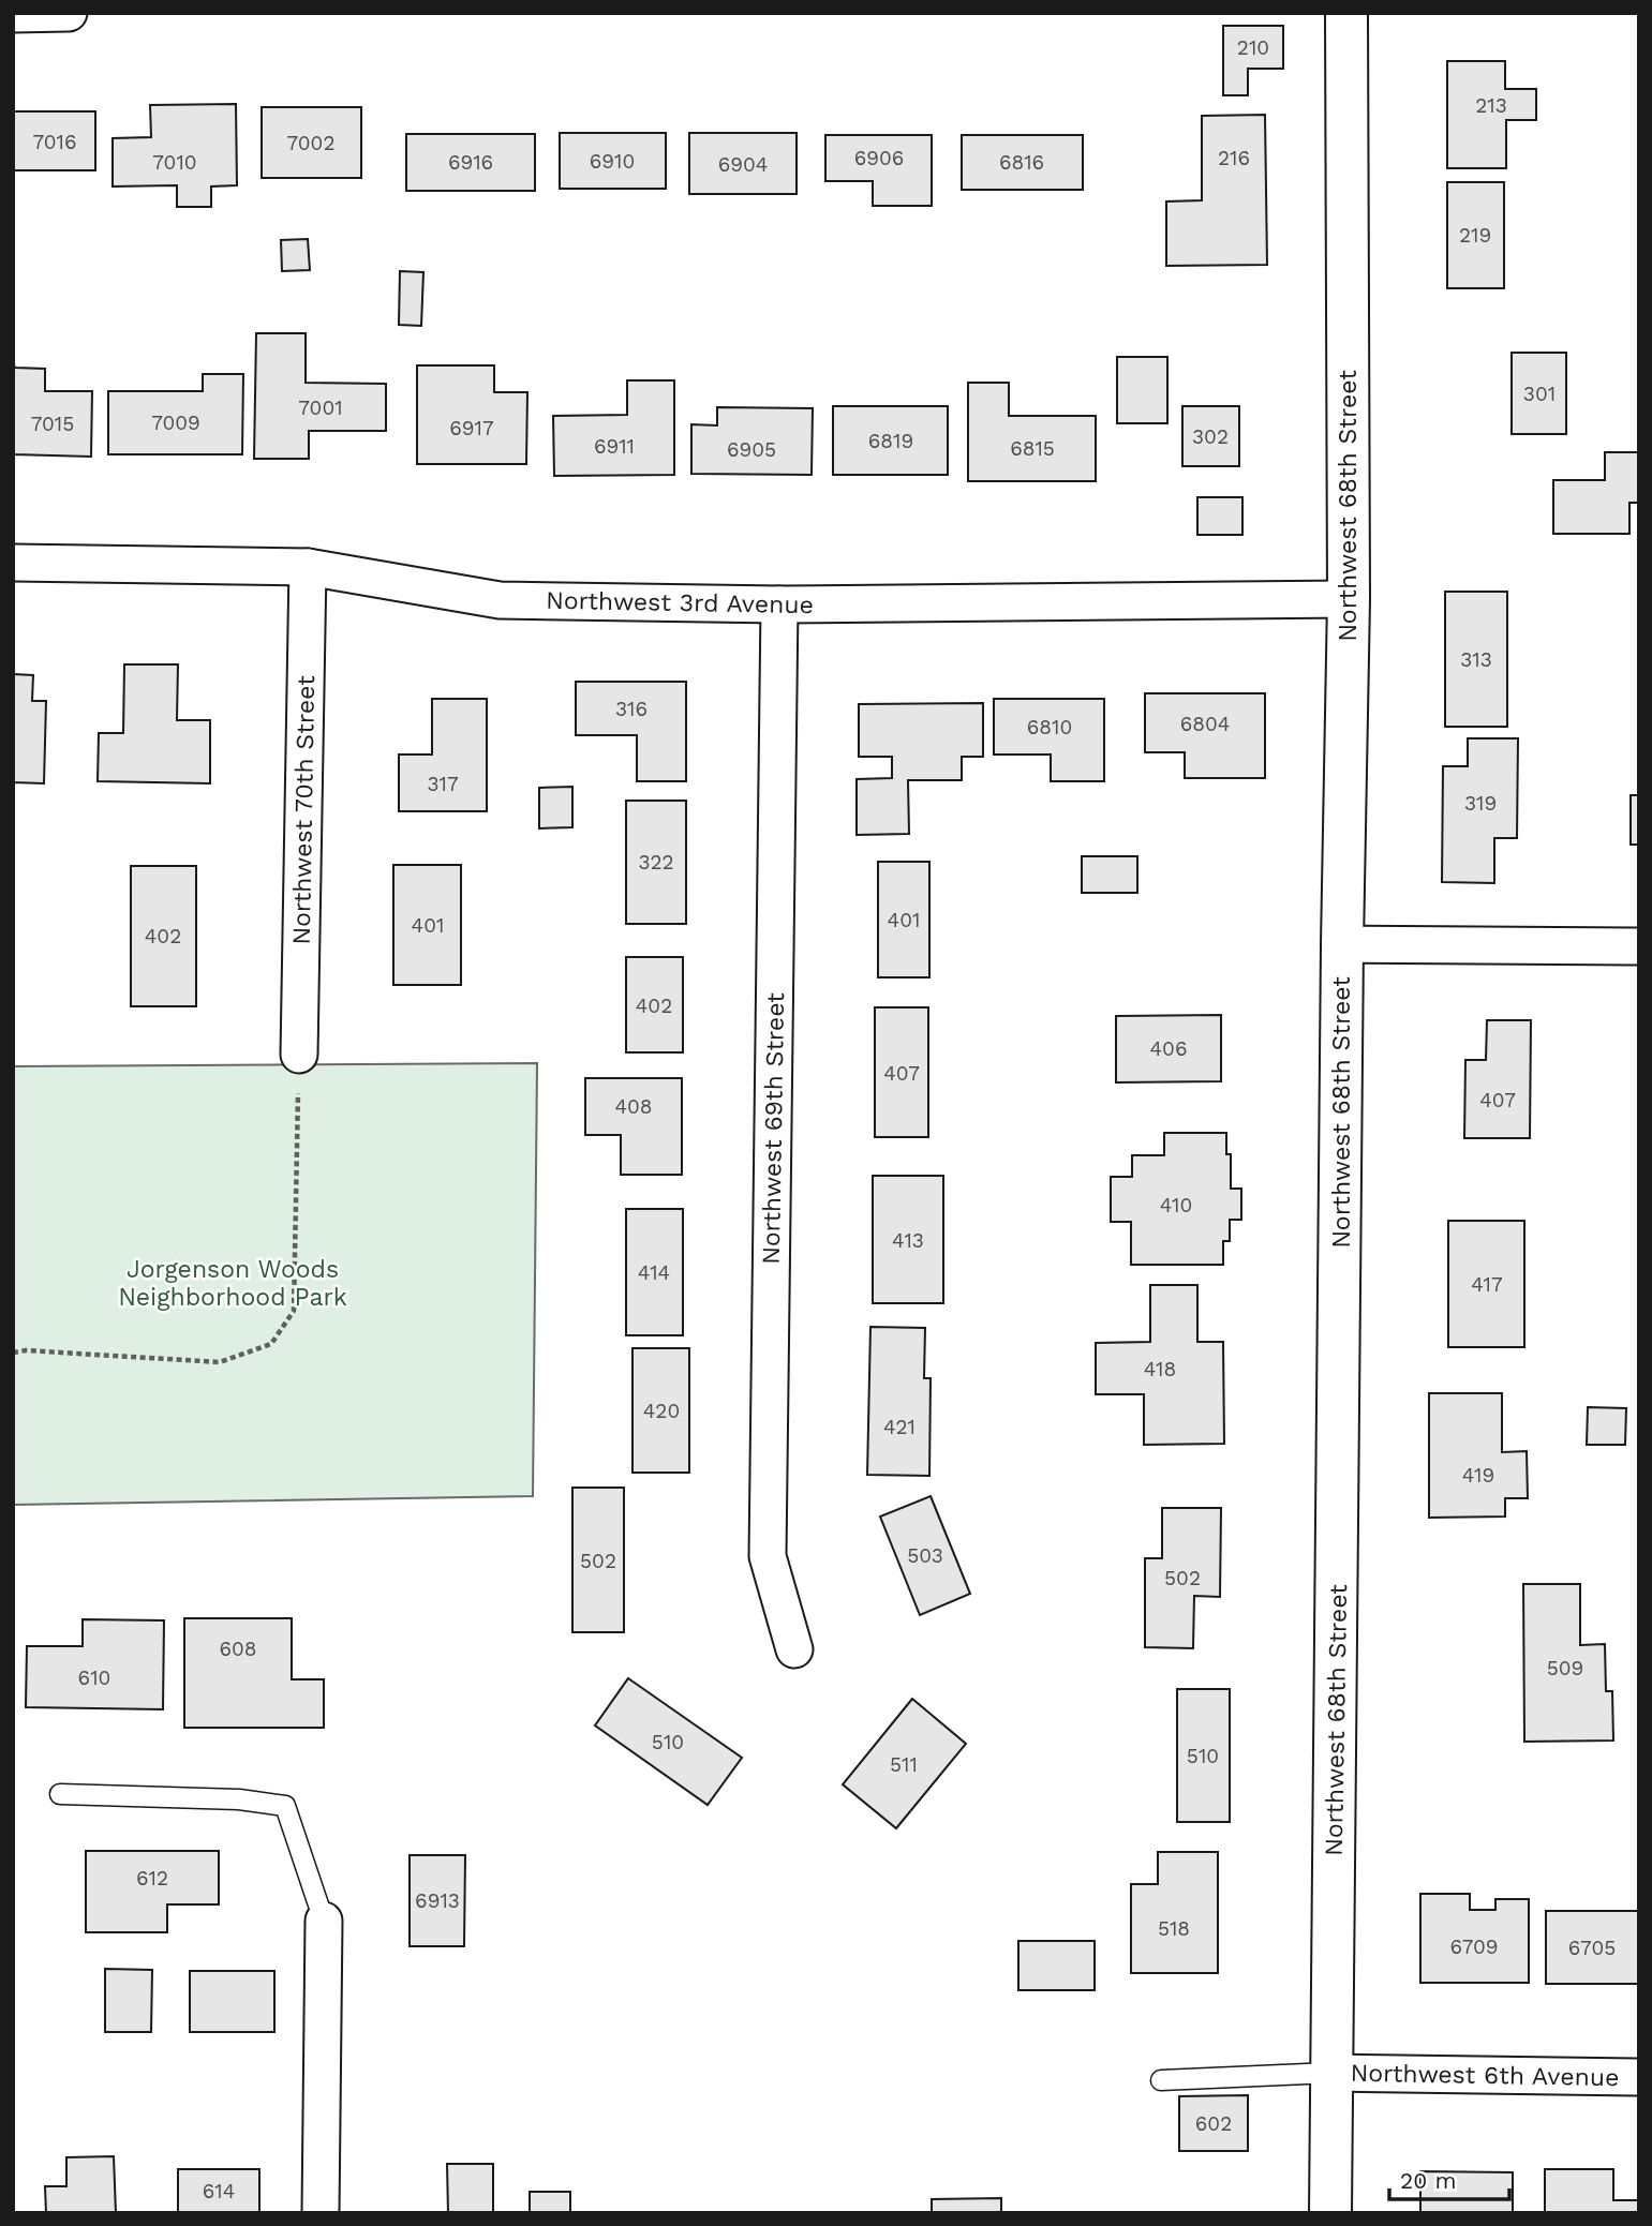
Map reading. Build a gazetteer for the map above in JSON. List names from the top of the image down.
{
  "streets": {
    "street": [
      "Northwest 68th Street",
      "Northwest 3rd Avenue",
      "Northwest 70th Street",
      "Northwest 69th Street",
      "Northwest 6th Avenue"
    ]
  },
  "crossings": [
    ["Northwest 68th Street", "Northwest 3rd Avenue"],
    ["Northwest 68th Street", "Northwest 6th Avenue"],
    ["Northwest 3rd Avenue", "Northwest 70th Street"],
    ["Northwest 3rd Avenue", "Northwest 69th Street"]
  ],
  "parks": ["Jorgenson Woods Neighborhood Park"],
  "house_numbers": [
    "210",
    "213",
    "7016",
    "7002",
    "6906",
    "216",
    "6910",
    "7010",
    "6916",
    "6816",
    "6904",
    "219",
    "301",
    "7001",
    "7009",
    "7015",
    "6917",
    "302",
    "6819",
    "6911",
    "6815",
    "6905",
    "313",
    "316",
    "6804",
    "6810",
    "317",
    "319",
    "322",
    "401",
    "401",
    "402",
    "402",
    "406",
    "407",
    "407",
    "408",
    "410",
    "413",
    "414",
    "417",
    "418",
    "420",
    "421",
    "419",
    "503",
    "502",
    "502",
    "608",
    "509",
    "610",
    "510",
    "510",
    "511",
    "612",
    "6913",
    "518",
    "6709",
    "6705",
    "602",
    "614"
  ],
  "scale_bar": "20 m"
}
